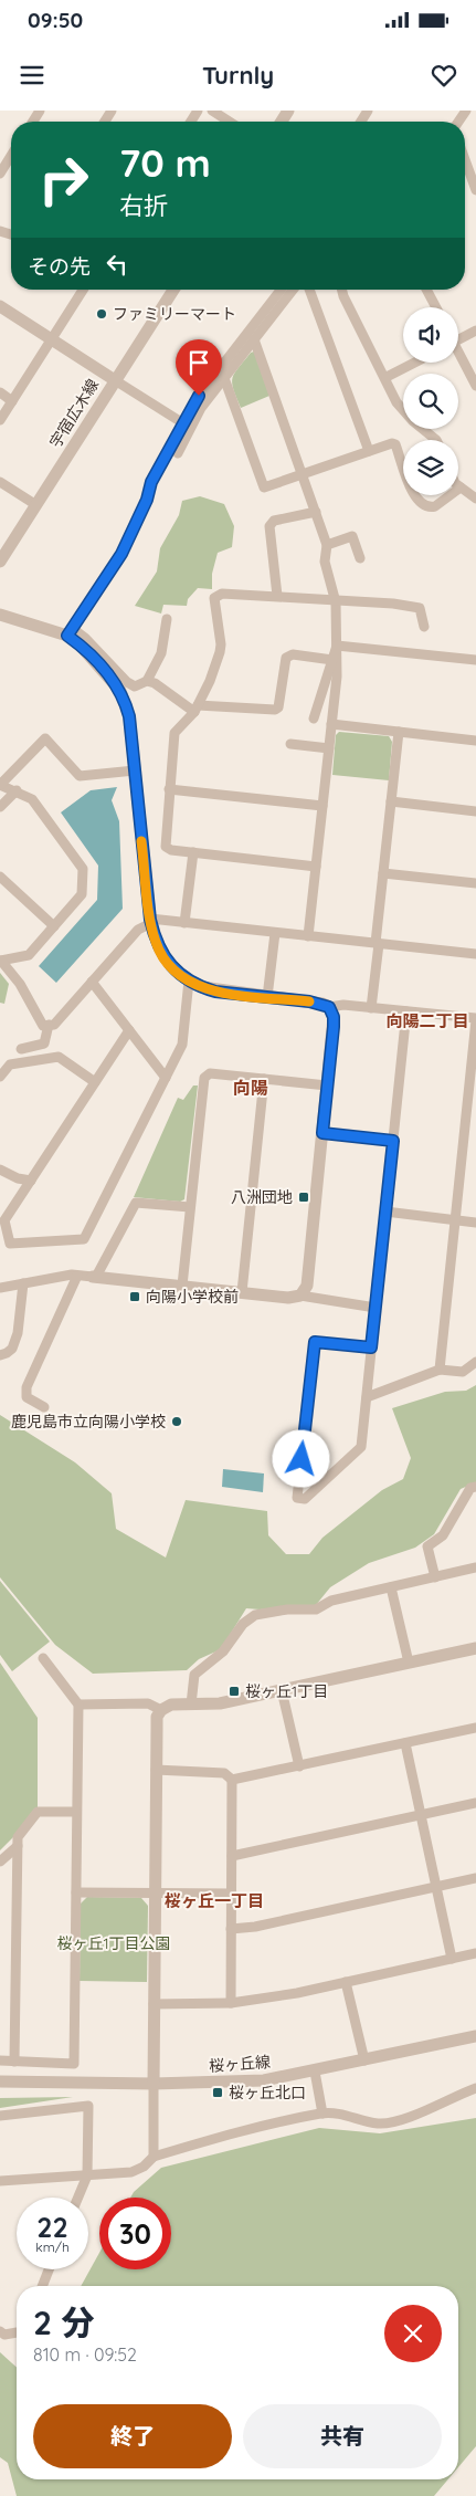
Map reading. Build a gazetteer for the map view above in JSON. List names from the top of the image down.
{
  "streets": {
    "street": ["宇宿広木線", "桜ヶ丘線"]
  },
  "districts": ["向陽二丁目", "向陽", "桜ヶ丘一丁目"],
  "parks": ["桜ヶ丘1丁目公園"],
  "places": {
    "other": ["ファミリーマート", "鹿児島市立向陽小学校"],
    "transit": [
      "八洲団地",
      "向陽小学校前",
      "桜ヶ丘1丁目",
      "桜ヶ丘北口"
    ]
  },
  "page": {
    "status": "09:50",
    "header": "Turnly",
    "turn": ["70 m", "右折"],
    "then": "その先",
    "speed": "22 km/h",
    "limit": "30",
    "heading": ["2 分", "810 m · 09:52"],
    "buttons": ["終了", "共有"]
  }
}
